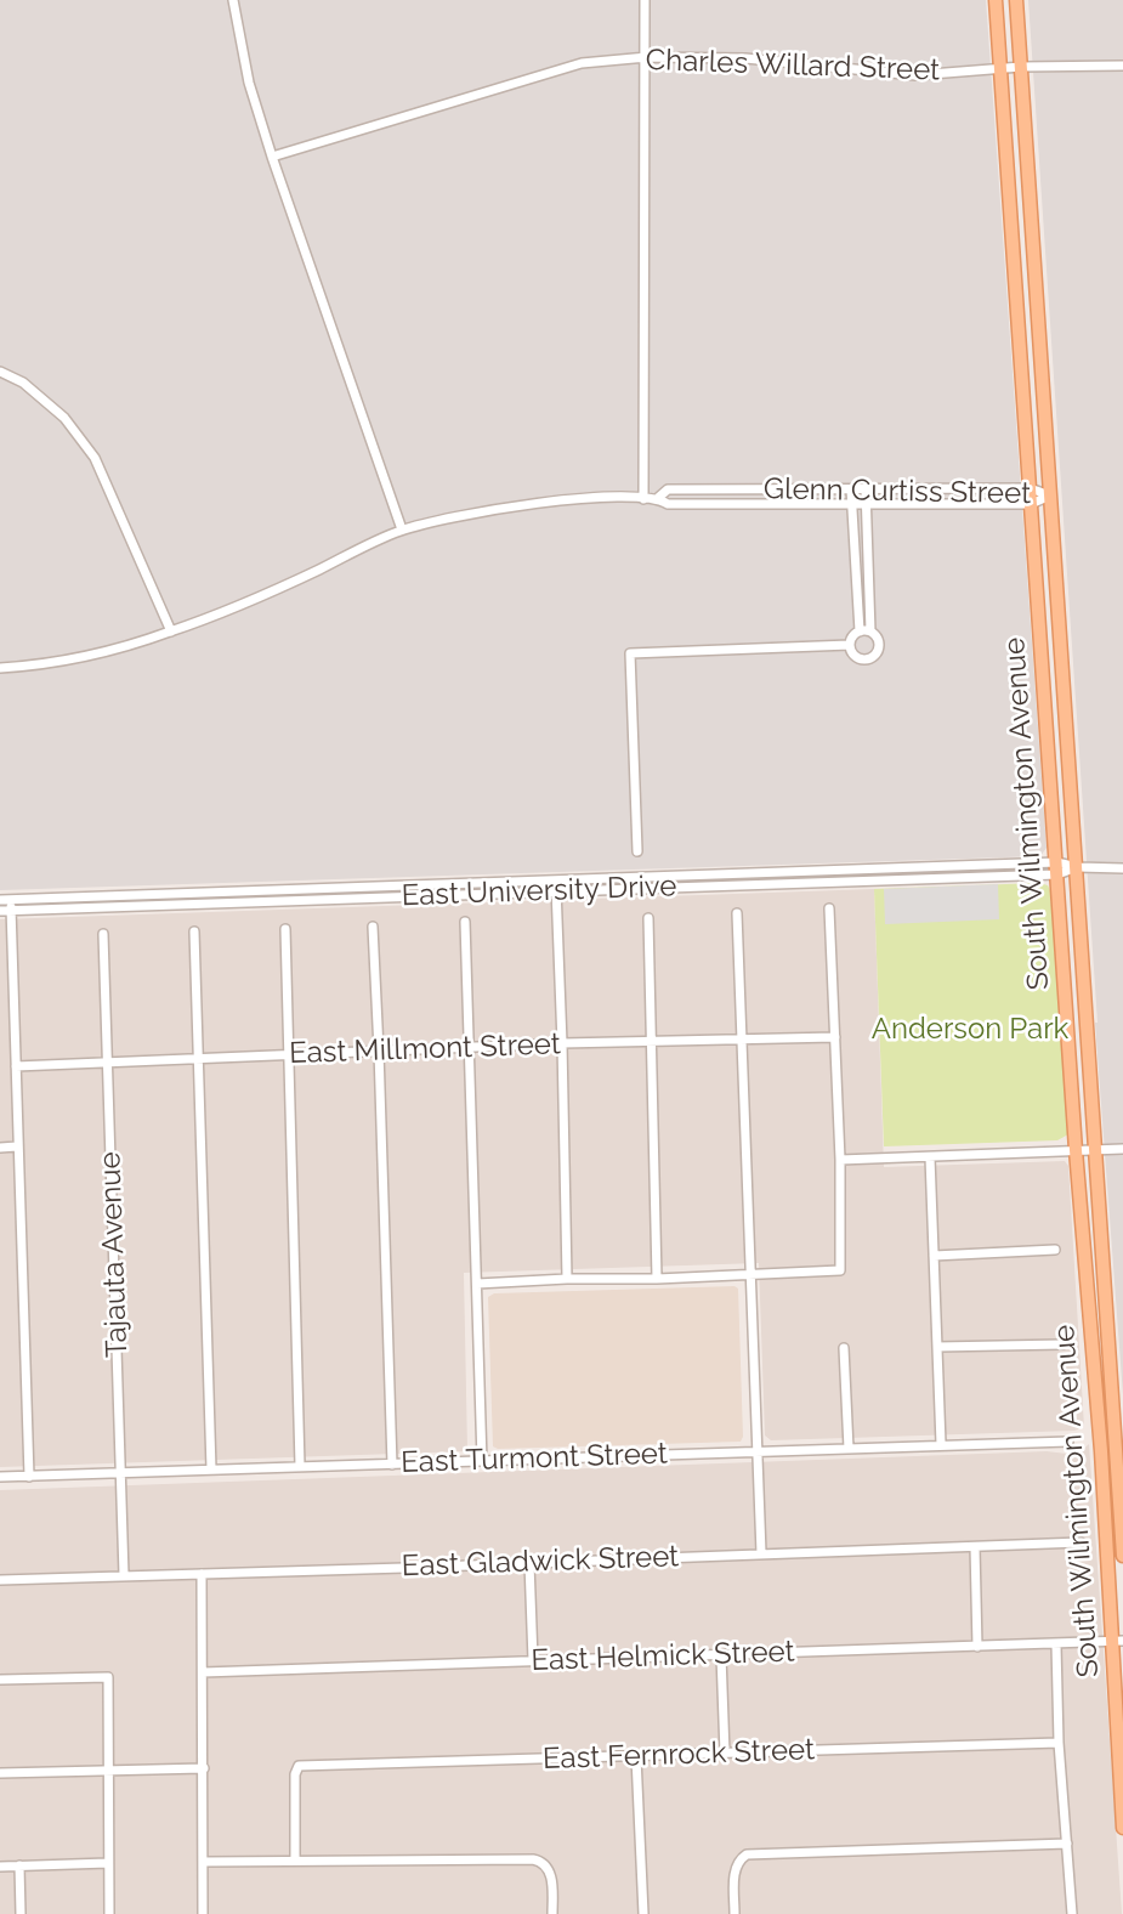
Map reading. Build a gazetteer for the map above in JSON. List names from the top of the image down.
{
  "streets": {
    "main road": ["South Wilmington Avenue"],
    "street": [
      "Charles Willard Street",
      "Glenn Curtiss Street",
      "East University Drive",
      "East Millmont Street",
      "Tajauta Avenue",
      "East Turmont Street",
      "East Gladwick Street",
      "East Helmick Street",
      "East Fernrock Street"
    ]
  },
  "crossings": [
    ["Charles Willard Street", "South Wilmington Avenue"],
    ["Glenn Curtiss Street", "South Wilmington Avenue"],
    ["South Wilmington Avenue", "East University Drive"],
    ["South Wilmington Avenue", "East Helmick Street"],
    ["East Millmont Street", "Tajauta Avenue"],
    ["Tajauta Avenue", "East Turmont Street"],
    ["Tajauta Avenue", "East Gladwick Street"]
  ],
  "parks": ["Anderson Park"]
}
